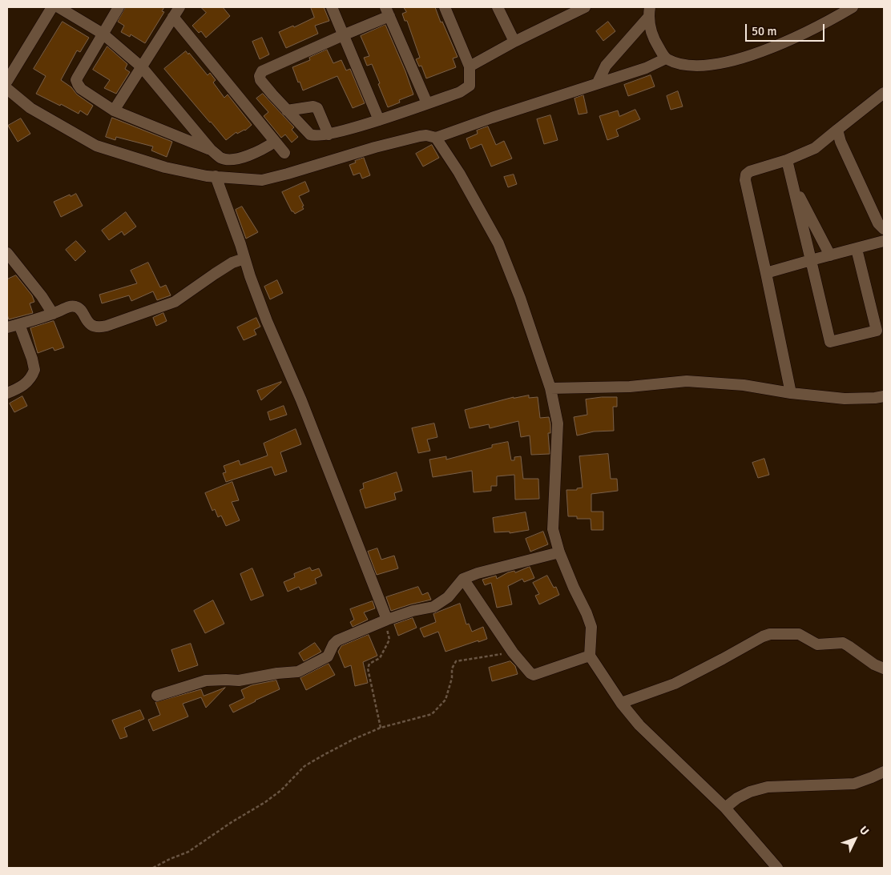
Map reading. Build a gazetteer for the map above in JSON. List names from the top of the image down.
{
  "scale_bar": "50 m",
  "north": "top right"
}
